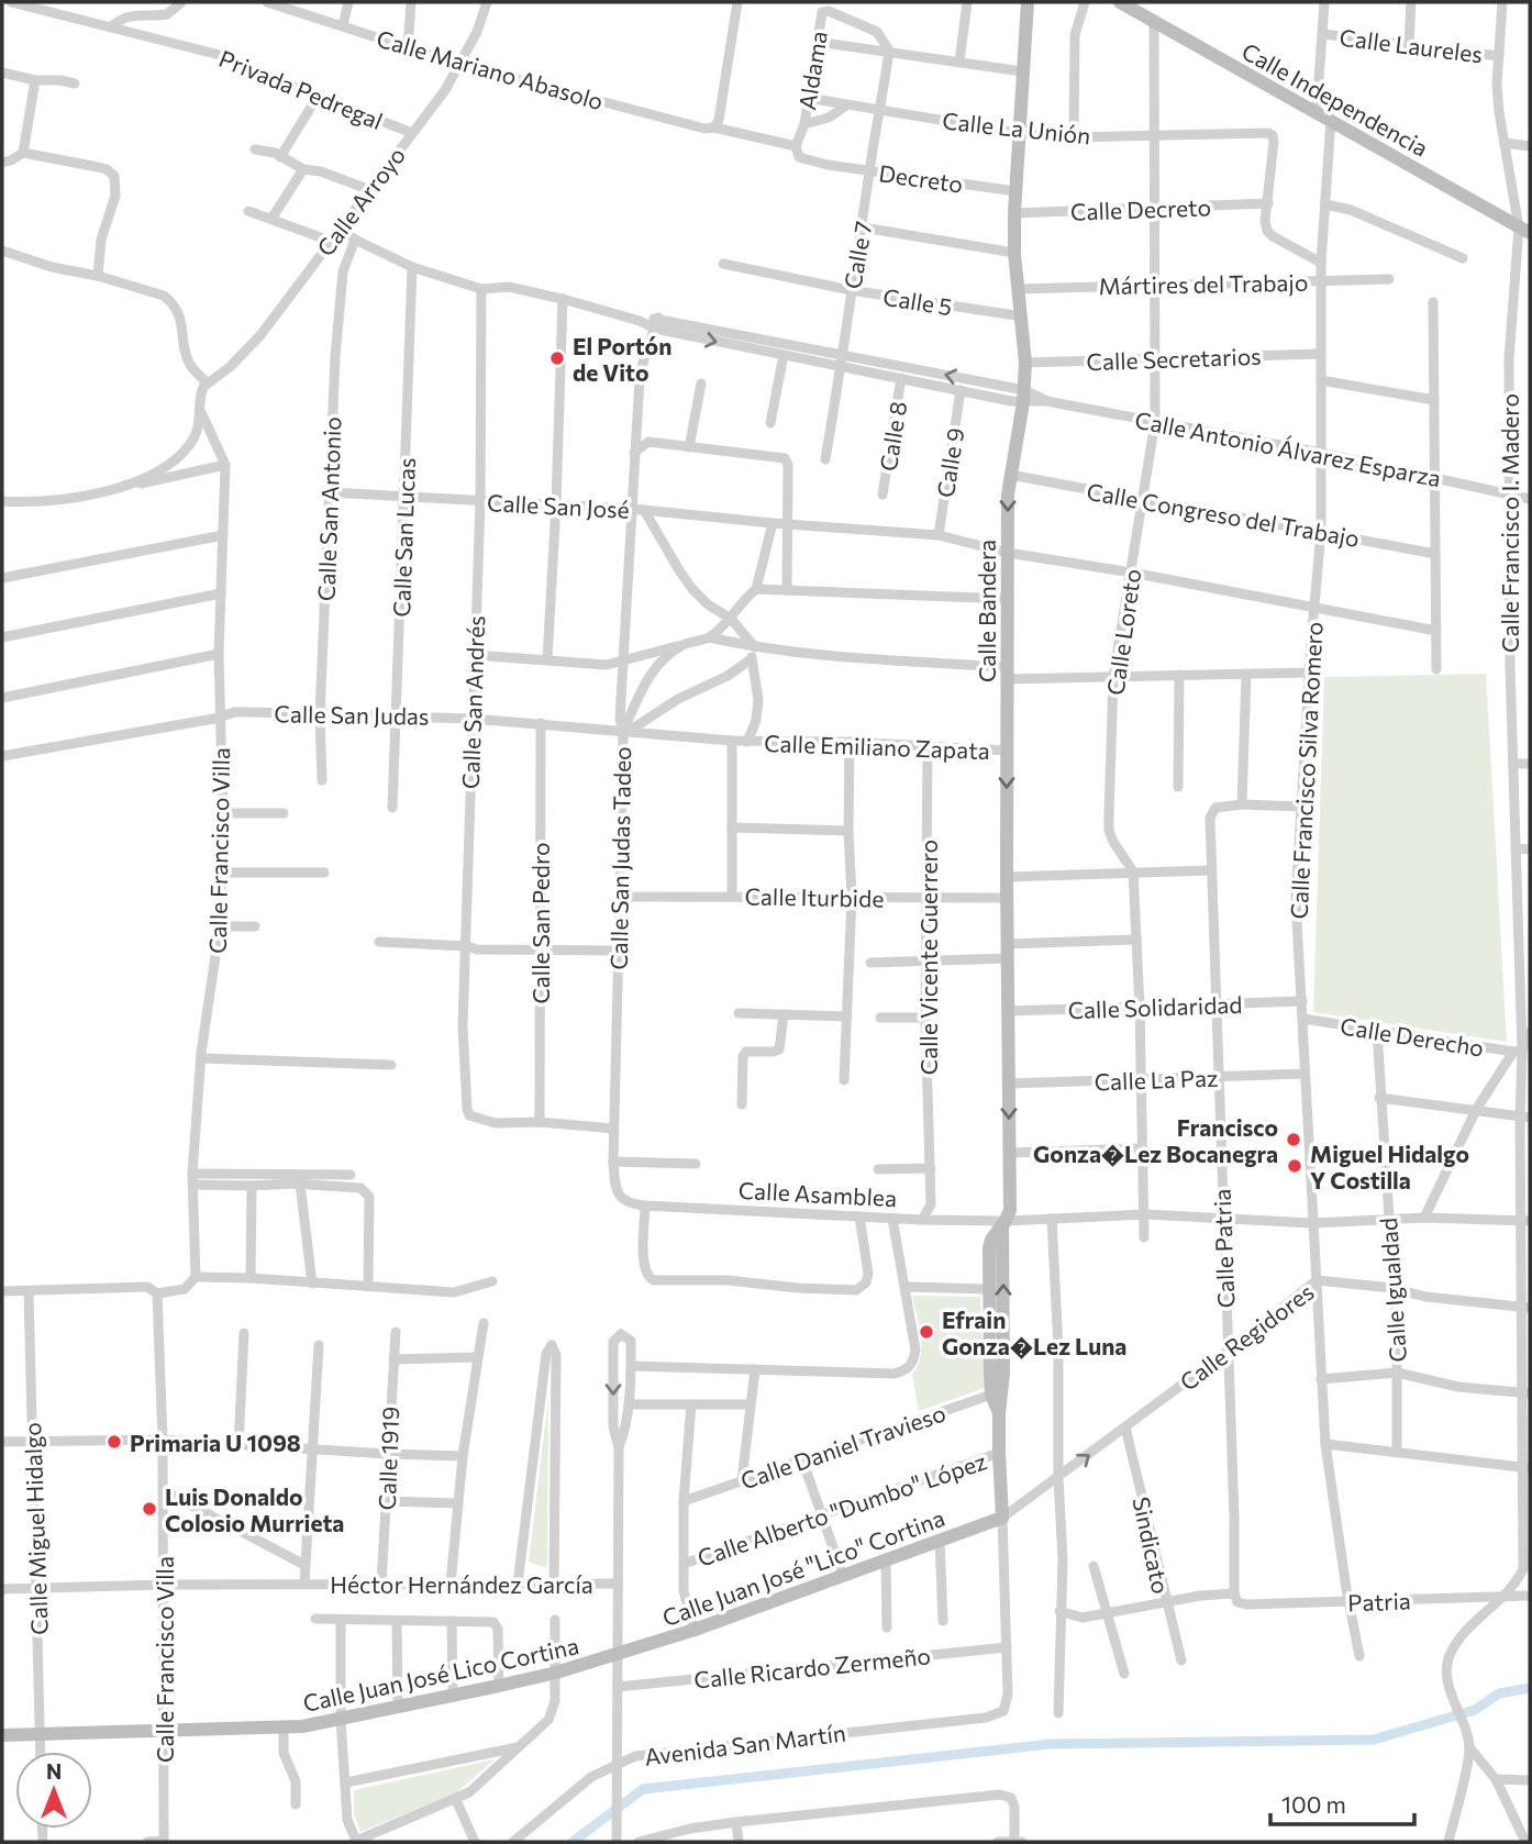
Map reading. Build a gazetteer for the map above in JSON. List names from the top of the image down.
{
  "streets": {
    "street": [
      "Calle Laureles",
      "Calle Mariano Abasolo",
      "Aldama",
      "Privada Pedregal",
      "Calle Independencia",
      "Calle La Unión",
      "Decreto",
      "Calle Arroyo",
      "Calle Decreto",
      "Calle 7",
      "Mártires del Trabajo",
      "Calle 5",
      "Calle Secretarios",
      "Calle 8",
      "Calle Antonio Álvarez Esparza",
      "Calle 9",
      "Calle San José",
      "Calle San Antonio",
      "Calle Congreso del Trabajo",
      "Calle Francisco I. Madero",
      "Calle San Lucas",
      "Calle Bandera",
      "Calle Loreto",
      "Calle San Andrés",
      "Calle San Judas",
      "Calle Emiliano Zapata",
      "Calle Francisco Silva Romero",
      "Calle Francisco Villa",
      "Calle San Judas Tadeo",
      "Calle Iturbide",
      "Calle San Pedro",
      "Calle Vicente Guerrero",
      "Calle Solidaridad",
      "Calle Derecho",
      "Calle La Paz",
      "Calle Asamblea",
      "Calle Patria",
      "Calle Igualdad",
      "Calle Regidores",
      "Calle Daniel Travieso",
      "Calle 1919",
      "Calle Alberto \"Dumbo\" López",
      "Calle Miguel Hidalgo",
      "Sindicato",
      "Calle Juan José \"Lico\" Cortina",
      "Héctor Hernández García",
      "Patria",
      "Calle Ricardo Zermeño",
      "Calle Juan José Lico Cortina",
      "Avenida San Martín"
    ]
  },
  "crossings": [
    ["Calle Laureles", "Calle Francisco I. Madero"],
    ["Calle Mariano Abasolo", "Aldama"],
    ["Calle Mariano Abasolo", "Decreto"],
    ["Calle Mariano Abasolo", "Calle Arroyo"],
    ["Aldama", "Calle La Unión"],
    ["Aldama", "Decreto"],
    ["Aldama", "Calle 7"],
    ["Privada Pedregal", "Calle Arroyo"],
    ["Calle Independencia", "Calle Francisco I. Madero"],
    ["Calle Independencia", "Calle Loreto"],
    ["Calle Independencia", "Calle Francisco Silva Romero"],
    ["Calle La Unión", "Calle Decreto"],
    ["Calle La Unión", "Calle 7"],
    ["Calle La Unión", "Calle Bandera"],
    ["Calle La Unión", "Calle Loreto"],
    ["Decreto", "Calle 7"],
    ["Decreto", "Calle Bandera"],
    ["Calle Arroyo", "Calle Antonio Álvarez Esparza"],
    ["Calle Decreto", "Calle Bandera"],
    ["Calle Decreto", "Calle Loreto"],
    ["Calle 7", "Calle 5"],
    ["Calle 7", "Calle Antonio Álvarez Esparza"],
    ["Mártires del Trabajo", "Calle Bandera"],
    ["Mártires del Trabajo", "Calle Loreto"],
    ["Mártires del Trabajo", "Calle Francisco Silva Romero"],
    ["Calle 5", "Calle Bandera"],
    ["Calle Secretarios", "Calle Bandera"],
    ["Calle Secretarios", "Calle Loreto"],
    ["Calle Secretarios", "Calle Francisco Silva Romero"],
    ["Calle 8", "Calle Antonio Álvarez Esparza"],
    ["Calle Antonio Álvarez Esparza", "Calle 9"],
    ["Calle Antonio Álvarez Esparza", "Calle San Antonio"],
    ["Calle Antonio Álvarez Esparza", "Calle Francisco I. Madero"],
    ["Calle Antonio Álvarez Esparza", "Calle San Lucas"],
    ["Calle Antonio Álvarez Esparza", "Calle Bandera"],
    ["Calle Antonio Álvarez Esparza", "Calle Loreto"],
    ["Calle Antonio Álvarez Esparza", "Calle San Andrés"],
    ["Calle Antonio Álvarez Esparza", "Calle Francisco Silva Romero"],
    ["Calle Antonio Álvarez Esparza", "Calle San Judas Tadeo"],
    ["Calle 9", "Calle San José"],
    ["Calle San José", "Calle San Antonio"],
    ["Calle San José", "Calle San Lucas"],
    ["Calle San José", "Calle Bandera"],
    ["Calle San José", "Calle Loreto"],
    ["Calle San José", "Calle San Andrés"],
    ["Calle San José", "Calle Francisco Silva Romero"],
    ["Calle San José", "Calle San Judas Tadeo"],
    ["Calle San Antonio", "Calle San Judas"],
    ["Calle Congreso del Trabajo", "Calle Bandera"],
    ["Calle Congreso del Trabajo", "Calle Loreto"],
    ["Calle Congreso del Trabajo", "Calle Francisco Silva Romero"],
    ["Calle Francisco I. Madero", "Calle Derecho"],
    ["Calle Francisco I. Madero", "Calle Asamblea"],
    ["Calle Francisco I. Madero", "Calle Igualdad"],
    ["Calle Francisco I. Madero", "Calle Regidores"],
    ["Calle Francisco I. Madero", "Patria"],
    ["Calle San Lucas", "Calle San Judas"],
    ["Calle Bandera", "Calle Emiliano Zapata"],
    ["Calle Bandera", "Calle Iturbide"],
    ["Calle Bandera", "Calle Solidaridad"],
    ["Calle Bandera", "Calle La Paz"],
    ["Calle Bandera", "Calle Asamblea"],
    ["Calle Loreto", "Calle Solidaridad"],
    ["Calle Loreto", "Calle La Paz"],
    ["Calle Loreto", "Calle Asamblea"],
    ["Calle San Andrés", "Calle San Judas"],
    ["Calle San Andrés", "Calle San Pedro"],
    ["Calle San Judas", "Calle Emiliano Zapata"],
    ["Calle San Judas", "Calle Francisco Villa"],
    ["Calle San Judas", "Calle San Judas Tadeo"],
    ["Calle San Judas", "Calle San Pedro"],
    ["Calle Emiliano Zapata", "Calle Vicente Guerrero"],
    ["Calle Francisco Silva Romero", "Calle Solidaridad"],
    ["Calle Francisco Silva Romero", "Calle Derecho"],
    ["Calle Francisco Silva Romero", "Calle La Paz"],
    ["Calle Francisco Silva Romero", "Calle Asamblea"],
    ["Calle Francisco Silva Romero", "Calle Patria"],
    ["Calle Francisco Silva Romero", "Calle Regidores"],
    ["Calle Francisco Silva Romero", "Patria"],
    ["Calle Francisco Villa", "Héctor Hernández García"],
    ["Calle Francisco Villa", "Calle Juan José Lico Cortina"],
    ["Calle San Judas Tadeo", "Calle Iturbide"],
    ["Calle San Judas Tadeo", "Calle Asamblea"],
    ["Calle Iturbide", "Calle Vicente Guerrero"],
    ["Calle Vicente Guerrero", "Calle Asamblea"],
    ["Calle Solidaridad", "Calle Patria"],
    ["Calle Derecho", "Calle Igualdad"],
    ["Calle La Paz", "Calle Patria"],
    ["Calle Asamblea", "Calle Patria"],
    ["Calle Asamblea", "Calle Igualdad"],
    ["Calle Patria", "Calle Regidores"],
    ["Calle Patria", "Patria"],
    ["Calle Igualdad", "Calle Regidores"],
    ["Calle Regidores", "Sindicato"],
    ["Calle Regidores", "Calle Juan José \"Lico\" Cortina"],
    ["Calle 1919", "Héctor Hernández García"],
    ["Calle Miguel Hidalgo", "Héctor Hernández García"],
    ["Calle Miguel Hidalgo", "Calle Juan José Lico Cortina"],
    ["Calle Juan José \"Lico\" Cortina", "Calle Juan José Lico Cortina"],
    ["Calle Ricardo Zermeño", "Avenida San Martín"]
  ],
  "places": [
    "El Portón de Vito",
    "Francisco Gonza�Lez Bocanegra",
    "Miguel Hidalgo Y Costilla",
    "Efrain Gonza�Lez Luna",
    "Primaria U 1098",
    "Luis Donaldo Colosio Murrieta"
  ],
  "scale_bar": "100 m",
  "north": "top"
}
